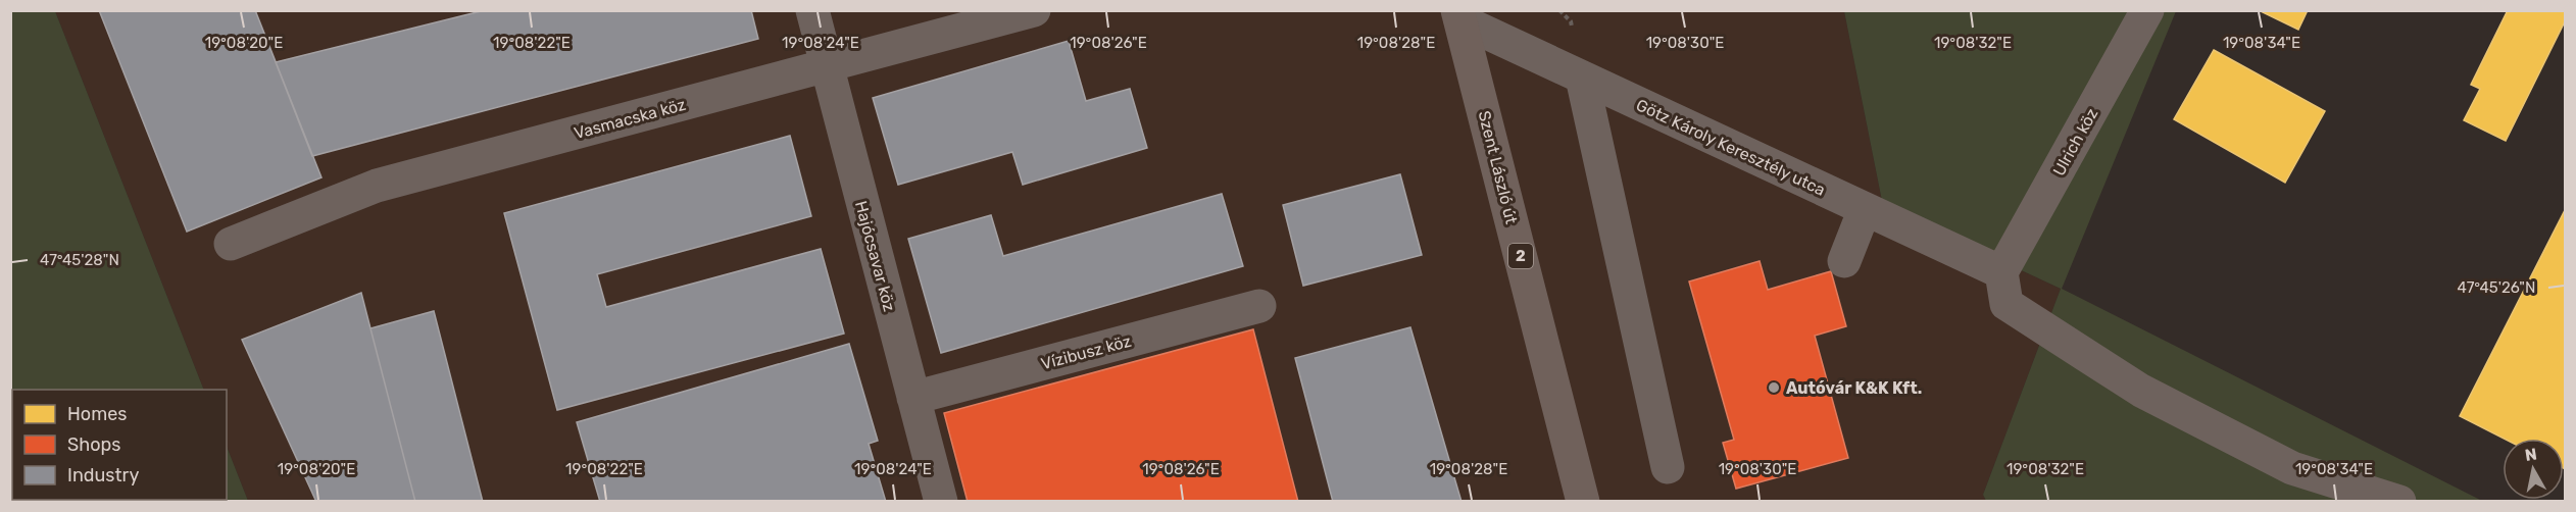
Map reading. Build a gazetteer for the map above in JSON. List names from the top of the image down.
{
  "streets": {
    "main road": ["Szent László út", "2"],
    "street": [
      "Vasmacska köz",
      "Ulrich köz",
      "Götz Károly Keresztély utca",
      "Hajócsavar köz",
      "Vízibusz köz"
    ]
  },
  "crossings": [
    ["Vasmacska köz", "Hajócsavar köz"],
    ["Ulrich köz", "Götz Károly Keresztély utca"],
    ["Götz Károly Keresztély utca", "Szent László út"],
    ["Hajócsavar köz", "Vízibusz köz"]
  ],
  "places": ["Autóvár K&K Kft."],
  "legend": ["Homes", "Shops", "Industry"],
  "north": "top",
  "coordinates": [
    "19°08'20\"E",
    "19°08'22\"E",
    "19°08'24\"E",
    "19°08'26\"E",
    "19°08'28\"E",
    "19°08'30\"E",
    "19°08'32\"E",
    "19°08'34\"E",
    "47°45'28\"N",
    "47°45'26\"N"
  ]
}
